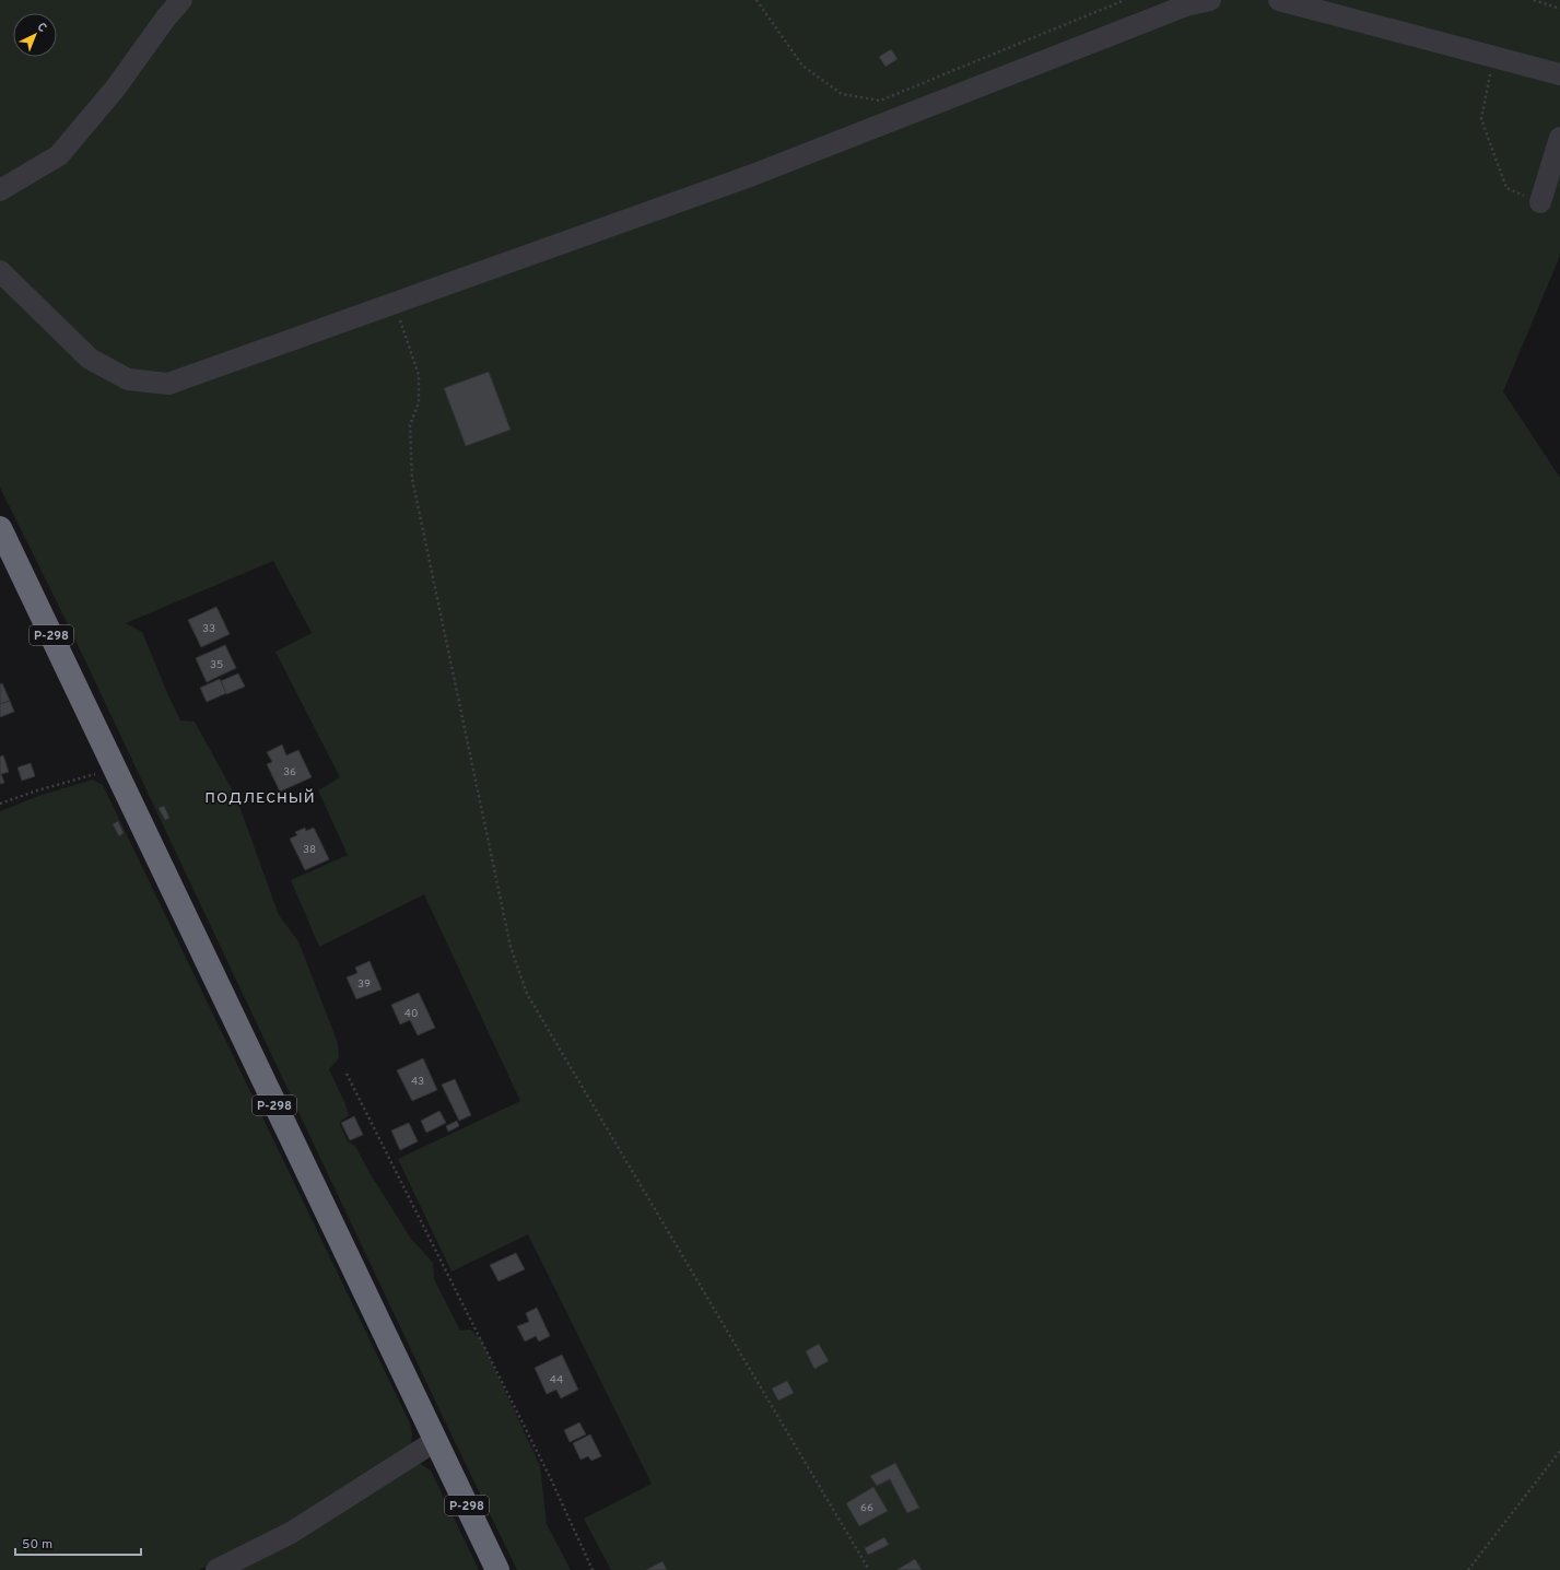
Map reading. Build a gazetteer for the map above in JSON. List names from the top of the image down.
{
  "streets": {
    "highway": ["Р-298"]
  },
  "districts": ["ПОДЛЕСНЫЙ"],
  "house_numbers": [
    "33",
    "35",
    "36",
    "38",
    "39",
    "40",
    "43",
    "44",
    "66"
  ],
  "scale_bar": "50 m",
  "north": "top right"
}
